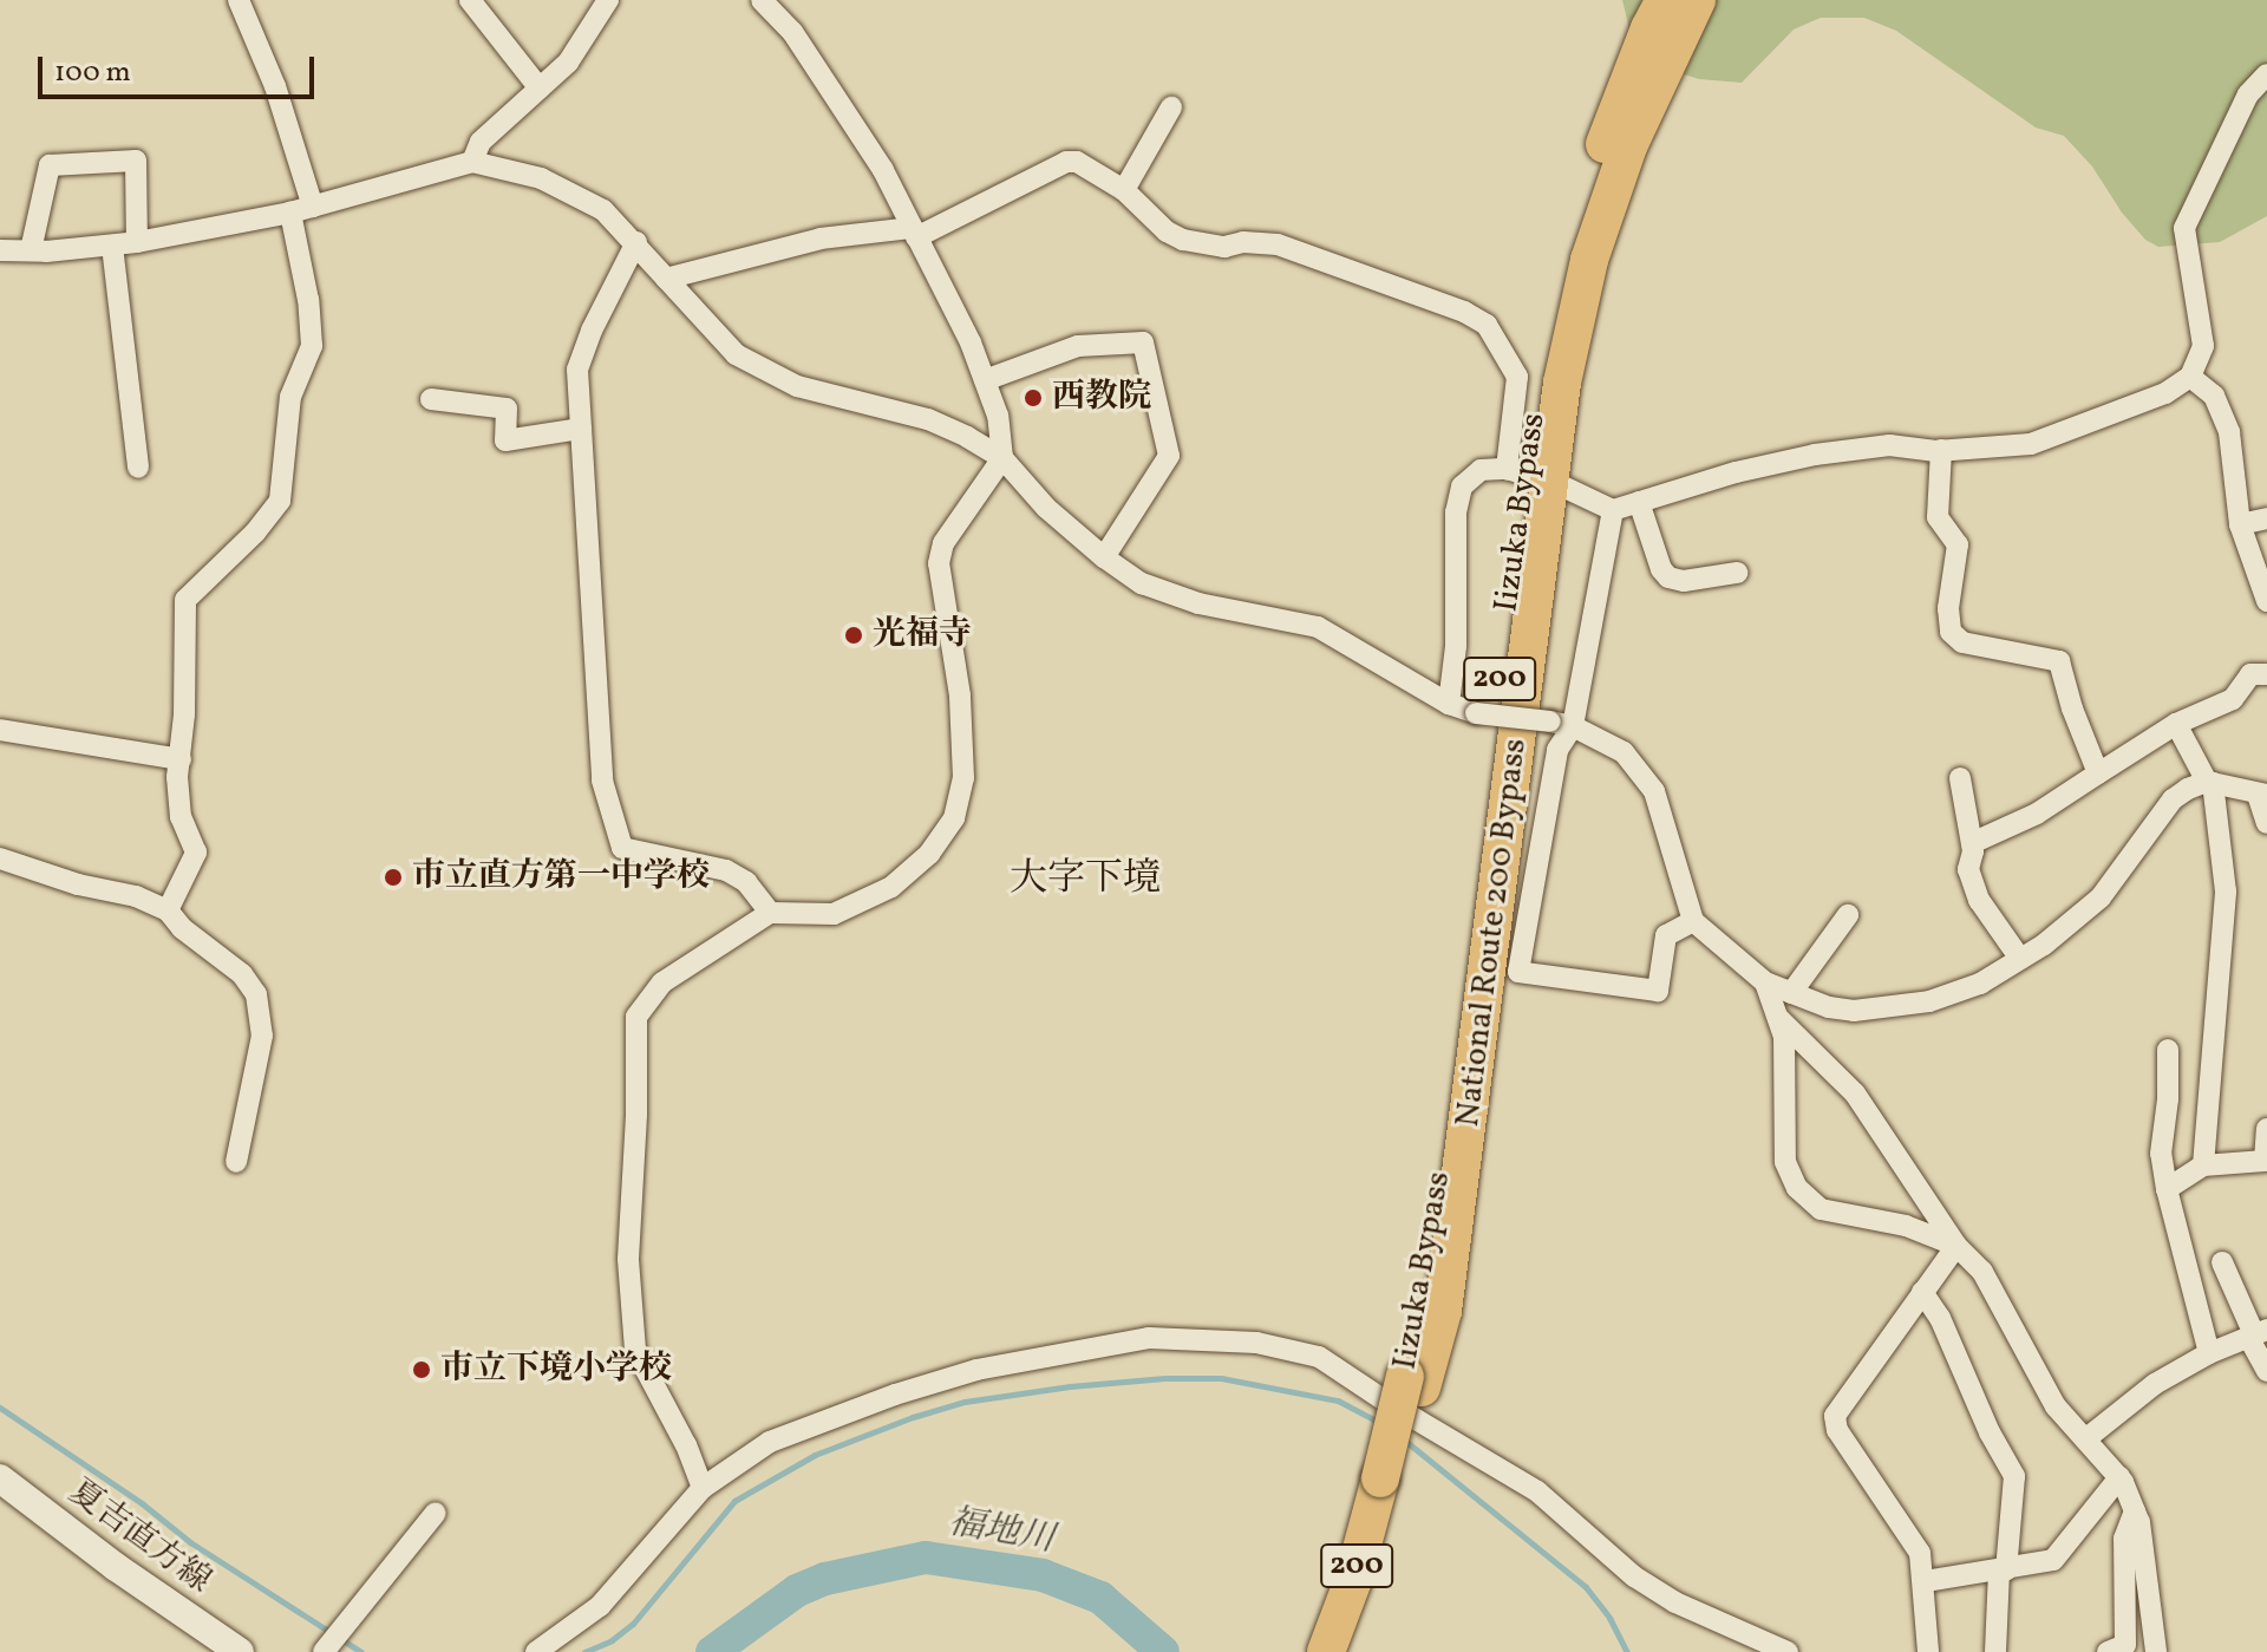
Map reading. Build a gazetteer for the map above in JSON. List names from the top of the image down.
{
  "streets": {
    "highway": ["Iizuka Bypass", "200", "National Route 200 Bypass"],
    "main road": ["夏吉直方線"]
  },
  "crossings": [
    ["Iizuka Bypass", "National Route 200 Bypass"],
    ["200", "National Route 200 Bypass"]
  ],
  "districts": ["大字下境"],
  "water": ["福地川"],
  "places": [
    "西教院",
    "光福寺",
    "市立直方第一中学校",
    "市立下境小学校"
  ],
  "scale_bar": "100 m"
}
